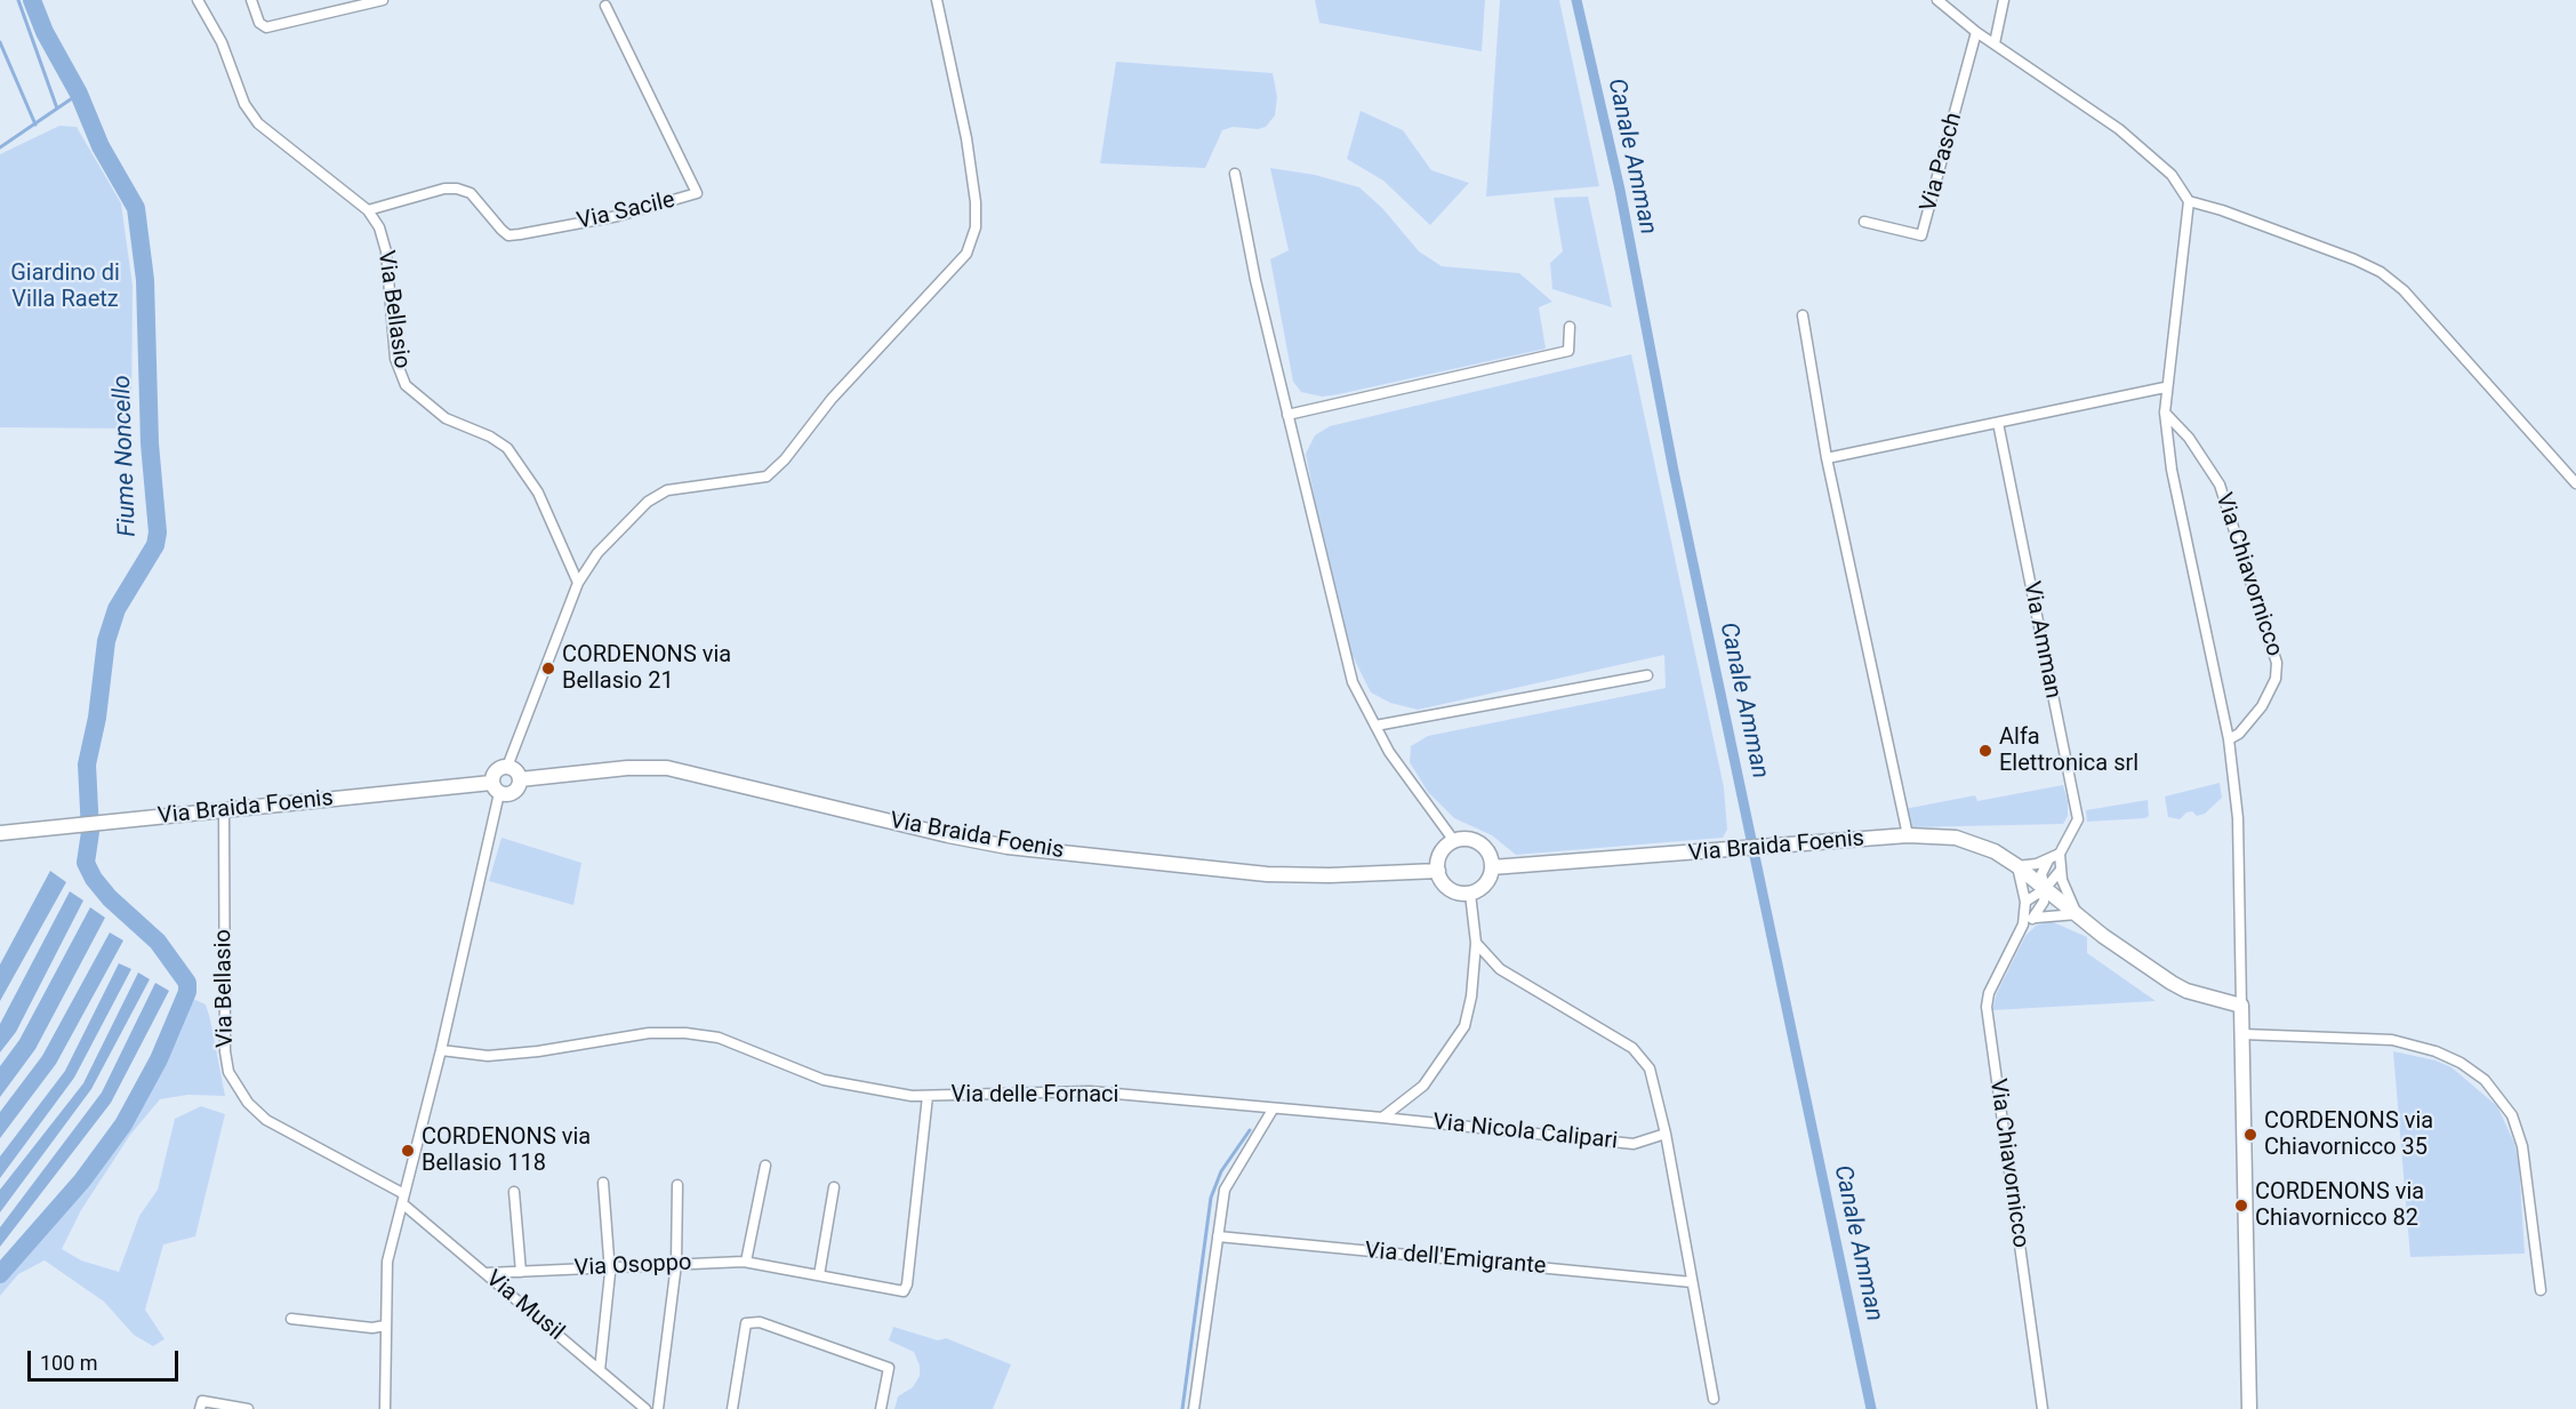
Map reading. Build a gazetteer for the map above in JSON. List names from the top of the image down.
{
  "streets": {
    "street": [
      "Via Pasch",
      "Via Sacile",
      "Via Bellasio",
      "Via Chiavornicco",
      "Via Amman",
      "Via Braida Foenis",
      "Via delle Fornaci",
      "Via Nicola Calipari",
      "Via dell'Emigrante",
      "Via Osoppo",
      "Via Musil"
    ]
  },
  "crossings": [
    ["Via Sacile", "Via Bellasio"],
    ["Via Bellasio", "Via Braida Foenis"],
    ["Via Bellasio", "Via Musil"],
    ["Via Chiavornicco", "Via Braida Foenis"],
    ["Via delle Fornaci", "Via Nicola Calipari"],
    ["Via delle Fornaci", "Via Osoppo"],
    ["Via Osoppo", "Via Musil"]
  ],
  "water": ["Canale Amman", "Fiume Noncello"],
  "parks": ["Giardino di Villa Raetz"],
  "places": [
    "CORDENONS via Bellasio 21",
    "Alfa Elettronica srl",
    "CORDENONS via Chiavornicco 35",
    "CORDENONS via Bellasio 118",
    "CORDENONS via Chiavornicco 82"
  ],
  "scale_bar": "100 m"
}
